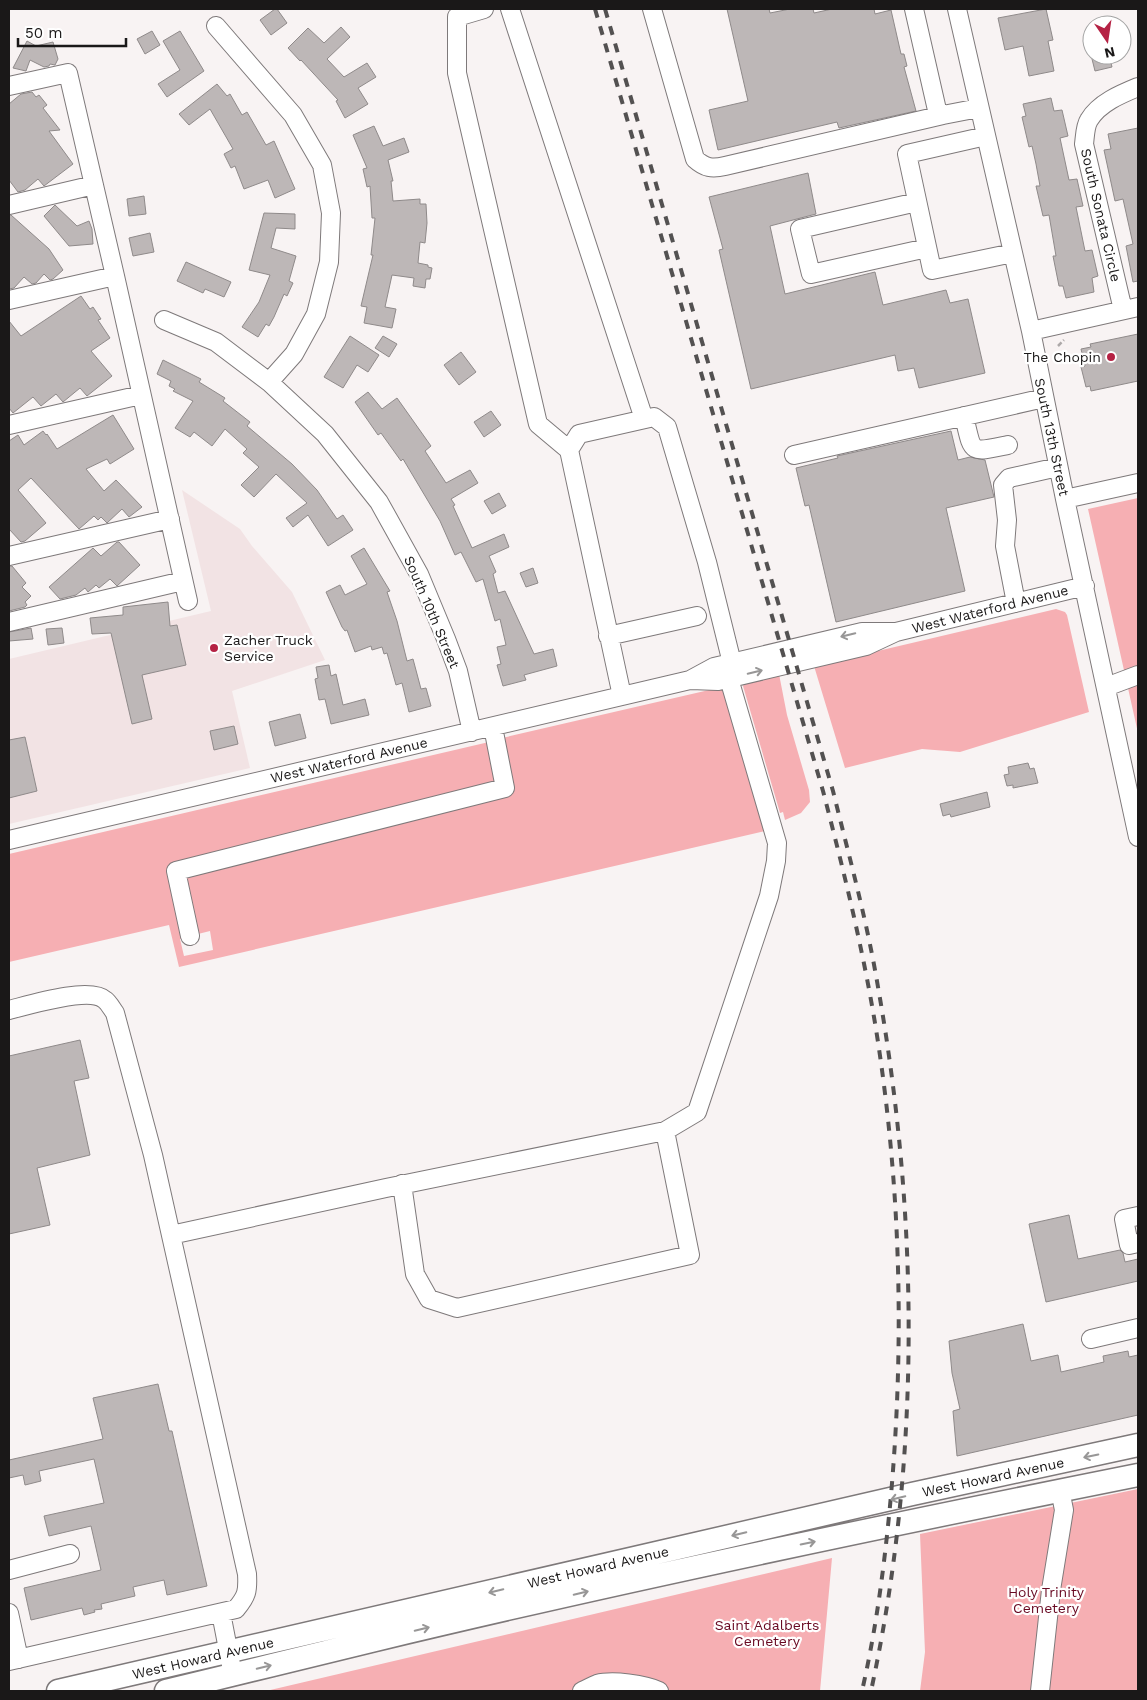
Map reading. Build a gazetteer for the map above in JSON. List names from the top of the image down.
{
  "streets": {
    "main road": ["West Howard Avenue"],
    "street": [
      "South Sonata Circle",
      "South 13th Street",
      "West Waterford Avenue",
      "South 10th Street"
    ]
  },
  "crossings": [
    ["South 13th Street", "West Waterford Avenue"],
    ["West Waterford Avenue", "South 10th Street"]
  ],
  "parks": ["Holy Trinity Cemetery", "Saint Adalberts Cemetery"],
  "places": ["The Chopin", "Zacher Truck Service"],
  "scale_bar": "50 m",
  "north": "bottom"
}
